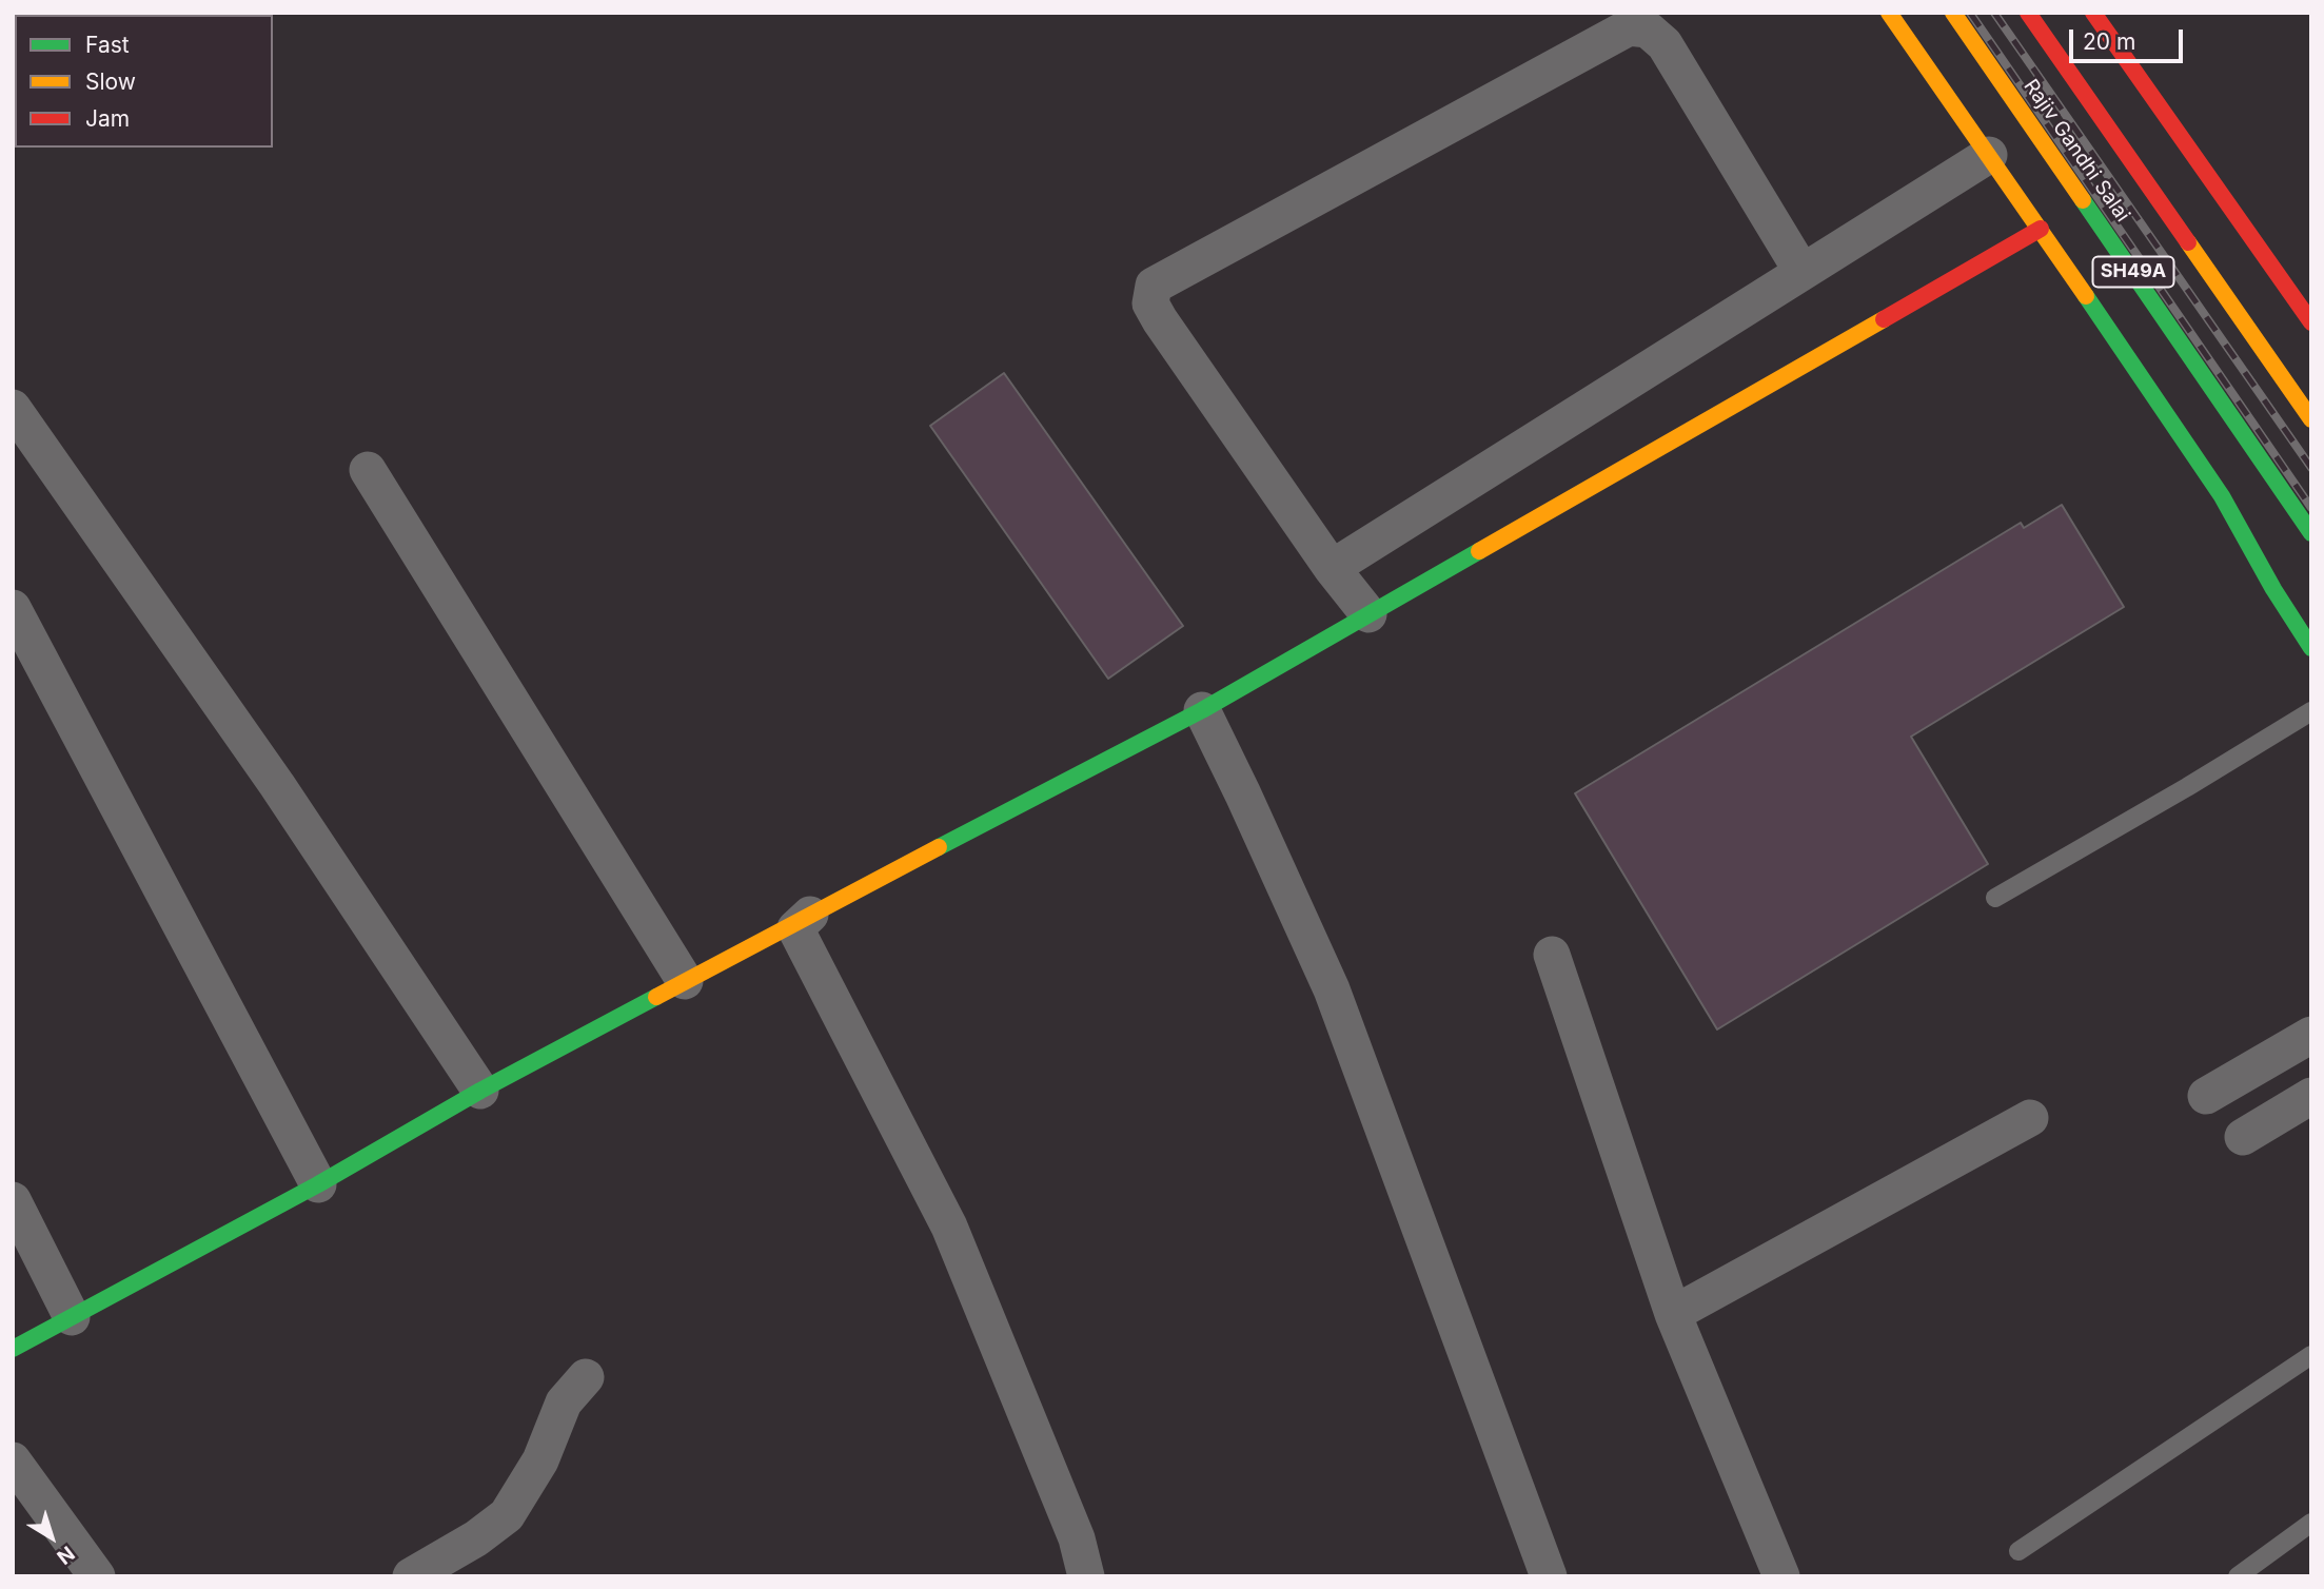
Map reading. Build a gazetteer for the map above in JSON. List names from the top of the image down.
{
  "streets": {
    "street": ["Rajiv Gandhi Salai", "SH49A"]
  },
  "legend": ["Fast", "Slow", "Jam"],
  "scale_bar": "20 m",
  "north": "bottom right"
}
